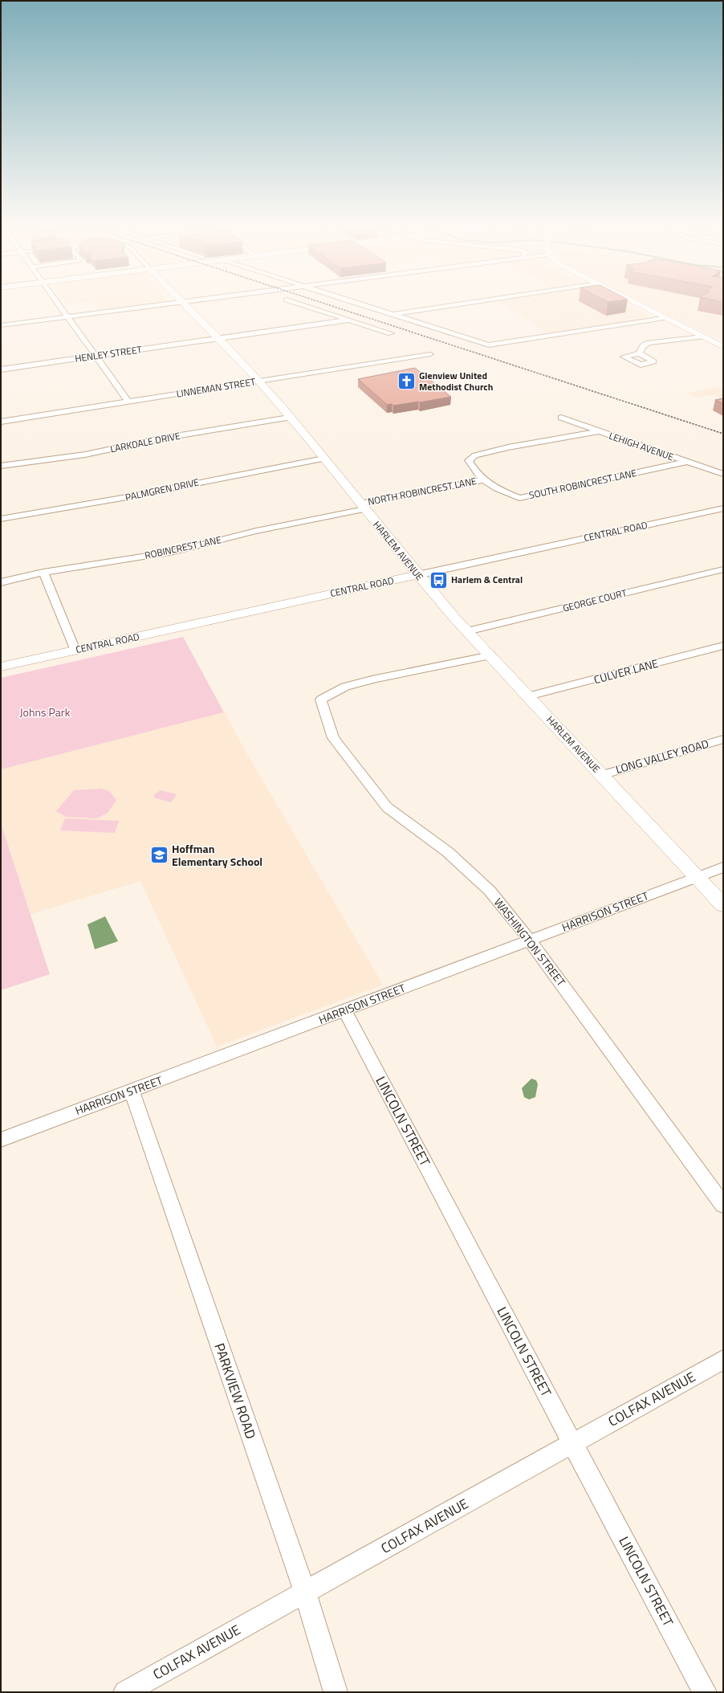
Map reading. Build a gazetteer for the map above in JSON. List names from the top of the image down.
{
  "streets": {
    "main road": ["CENTRAL ROAD", "HARLEM AVENUE"],
    "street": [
      "HENLEY STREET",
      "LINNEMAN STREET",
      "LARKDALE DRIVE",
      "LEHIGH AVENUE",
      "SOUTH ROBINCREST LANE",
      "PALMGREN DRIVE",
      "NORTH ROBINCREST LANE",
      "ROBINCREST LANE",
      "GEORGE COURT",
      "CULVER LANE",
      "LONG VALLEY ROAD",
      "HARRISON STREET",
      "WASHINGTON STREET",
      "LINCOLN STREET",
      "PARKVIEW ROAD",
      "COLFAX AVENUE"
    ]
  },
  "crossings": [
    ["HENLEY STREET", "HARLEM AVENUE"],
    ["LINNEMAN STREET", "HARLEM AVENUE"],
    ["LARKDALE DRIVE", "HARLEM AVENUE"],
    ["LEHIGH AVENUE", "SOUTH ROBINCREST LANE"],
    ["LEHIGH AVENUE", "NORTH ROBINCREST LANE"],
    ["SOUTH ROBINCREST LANE", "NORTH ROBINCREST LANE"],
    ["PALMGREN DRIVE", "HARLEM AVENUE"],
    ["NORTH ROBINCREST LANE", "ROBINCREST LANE"],
    ["NORTH ROBINCREST LANE", "HARLEM AVENUE"],
    ["CENTRAL ROAD", "HARLEM AVENUE"],
    ["ROBINCREST LANE", "HARLEM AVENUE"],
    ["HARLEM AVENUE", "GEORGE COURT"],
    ["HARLEM AVENUE", "CULVER LANE"],
    ["HARLEM AVENUE", "LONG VALLEY ROAD"],
    ["HARLEM AVENUE", "HARRISON STREET"],
    ["HARLEM AVENUE", "WASHINGTON STREET"],
    ["HARRISON STREET", "WASHINGTON STREET"],
    ["HARRISON STREET", "LINCOLN STREET"],
    ["HARRISON STREET", "PARKVIEW ROAD"],
    ["LINCOLN STREET", "COLFAX AVENUE"],
    ["PARKVIEW ROAD", "COLFAX AVENUE"]
  ],
  "parks": ["Johns Park"],
  "places": {
    "church": ["Glenview United Methodist Church"],
    "bus stop": ["Harlem & Central"],
    "school or university": ["Hoffman Elementary School"]
  }
}
